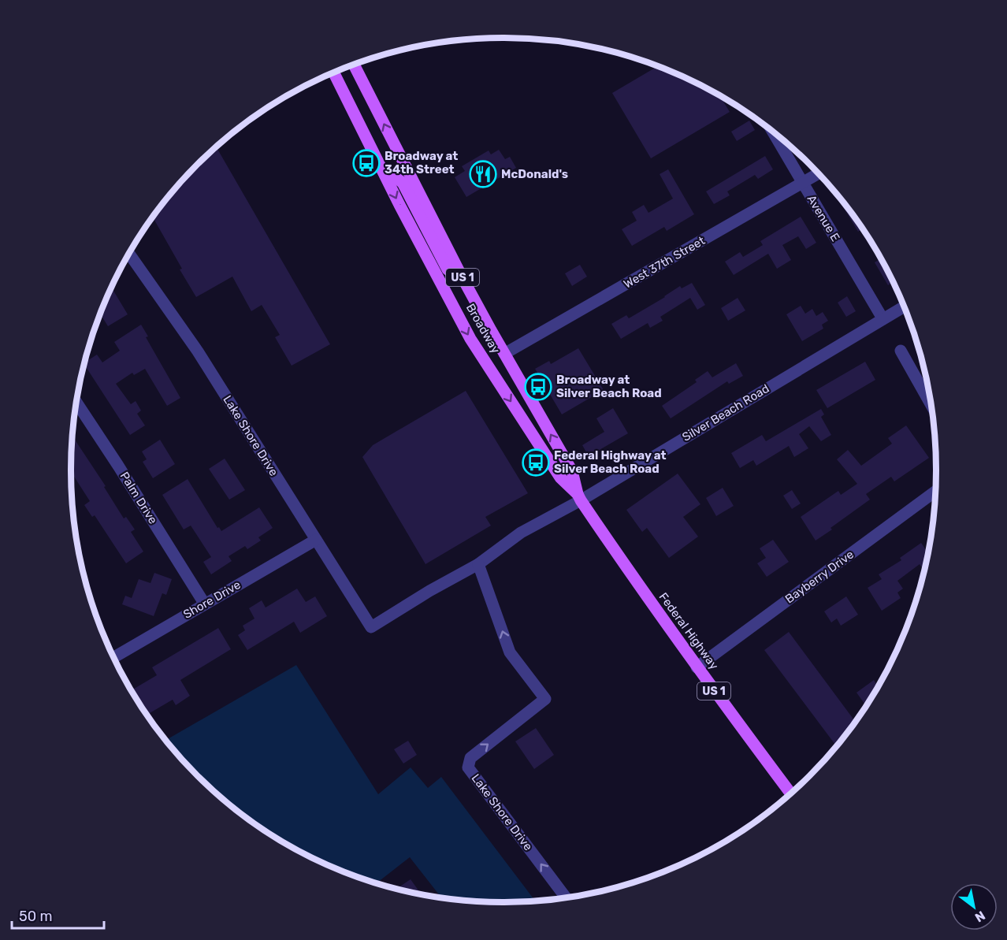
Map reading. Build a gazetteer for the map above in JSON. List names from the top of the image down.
{
  "streets": {
    "main road": ["US 1", "Broadway", "Federal Highway"],
    "street": [
      "Avenue E",
      "West 37th Street",
      "Silver Beach Road",
      "Lake Shore Drive",
      "Palm Drive",
      "Bayberry Drive",
      "Shore Drive"
    ]
  },
  "crossings": [
    ["Avenue E", "West 37th Street"],
    ["Avenue E", "Silver Beach Road"],
    ["West 37th Street", "Broadway"],
    ["Broadway", "Silver Beach Road"],
    ["Broadway", "Federal Highway"],
    ["Silver Beach Road", "Lake Shore Drive"],
    ["Silver Beach Road", "Federal Highway"],
    ["Lake Shore Drive", "Shore Drive"],
    ["Palm Drive", "Shore Drive"],
    ["Bayberry Drive", "Federal Highway"]
  ],
  "one_way": ["Lake Shore Drive"],
  "places": {
    "bus stop": ["Broadway at 34th Street", "Broadway at Silver Beach Road", "Federal Highway at Silver Beach Road"],
    "restaurant": ["McDonald's"]
  },
  "scale_bar": "50 m",
  "north": "bottom right"
}
